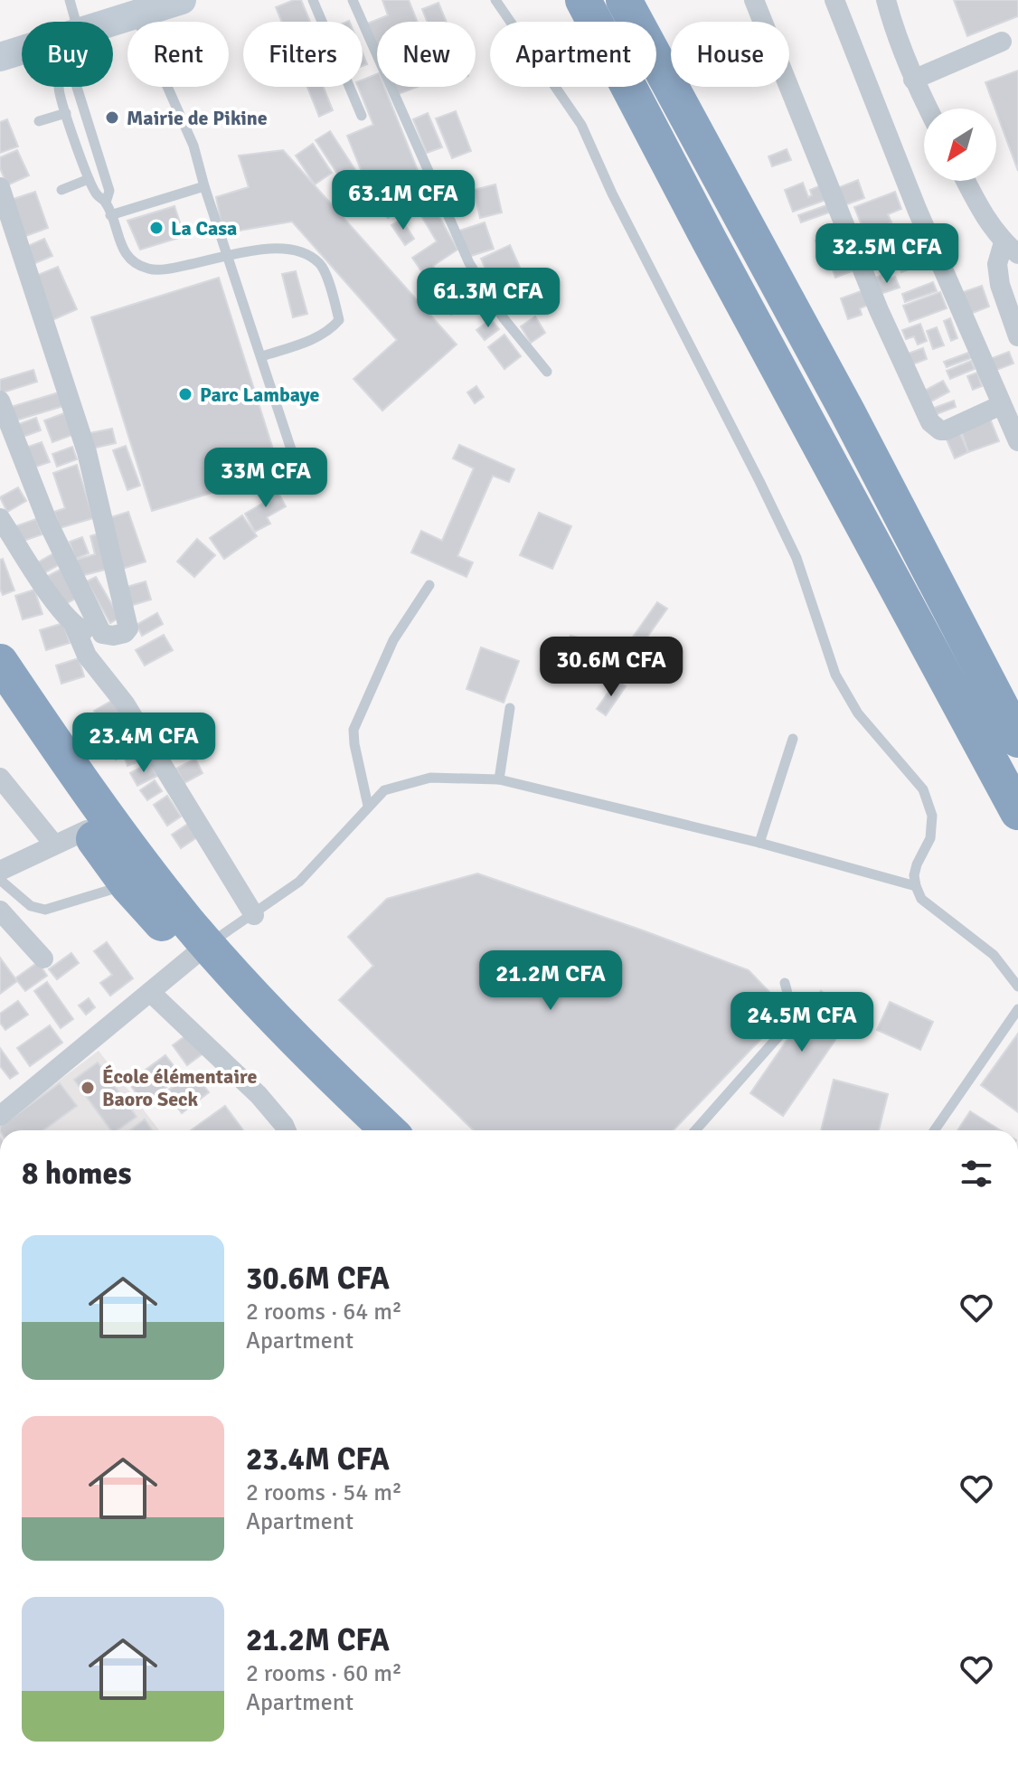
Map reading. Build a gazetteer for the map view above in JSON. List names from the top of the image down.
{
  "places": [
    "Mairie de Pikine",
    "La Casa",
    "Parc Lambaye",
    "École élémentaire Baoro Seck"
  ],
  "north": "bottom left",
  "page": {
    "chip": [
      "Buy",
      "Rent",
      "Filters",
      "New",
      "Apartment",
      "House"
    ],
    "price": [
      "63.1M CFA",
      "32.5M CFA",
      "61.3M CFA",
      "33M CFA",
      "30.6M CFA",
      "23.4M CFA",
      "21.2M CFA",
      "24.5M CFA"
    ],
    "heading": "8 homes",
    "list": [
      {
        "name": "30.6M CFA",
        "note": "2 rooms · 64 m² · Apartment"
      },
      {
        "name": "23.4M CFA",
        "note": "2 rooms · 54 m² · Apartment"
      },
      {
        "name": "21.2M CFA",
        "note": "2 rooms · 60 m² · Apartment"
      }
    ]
  }
}
